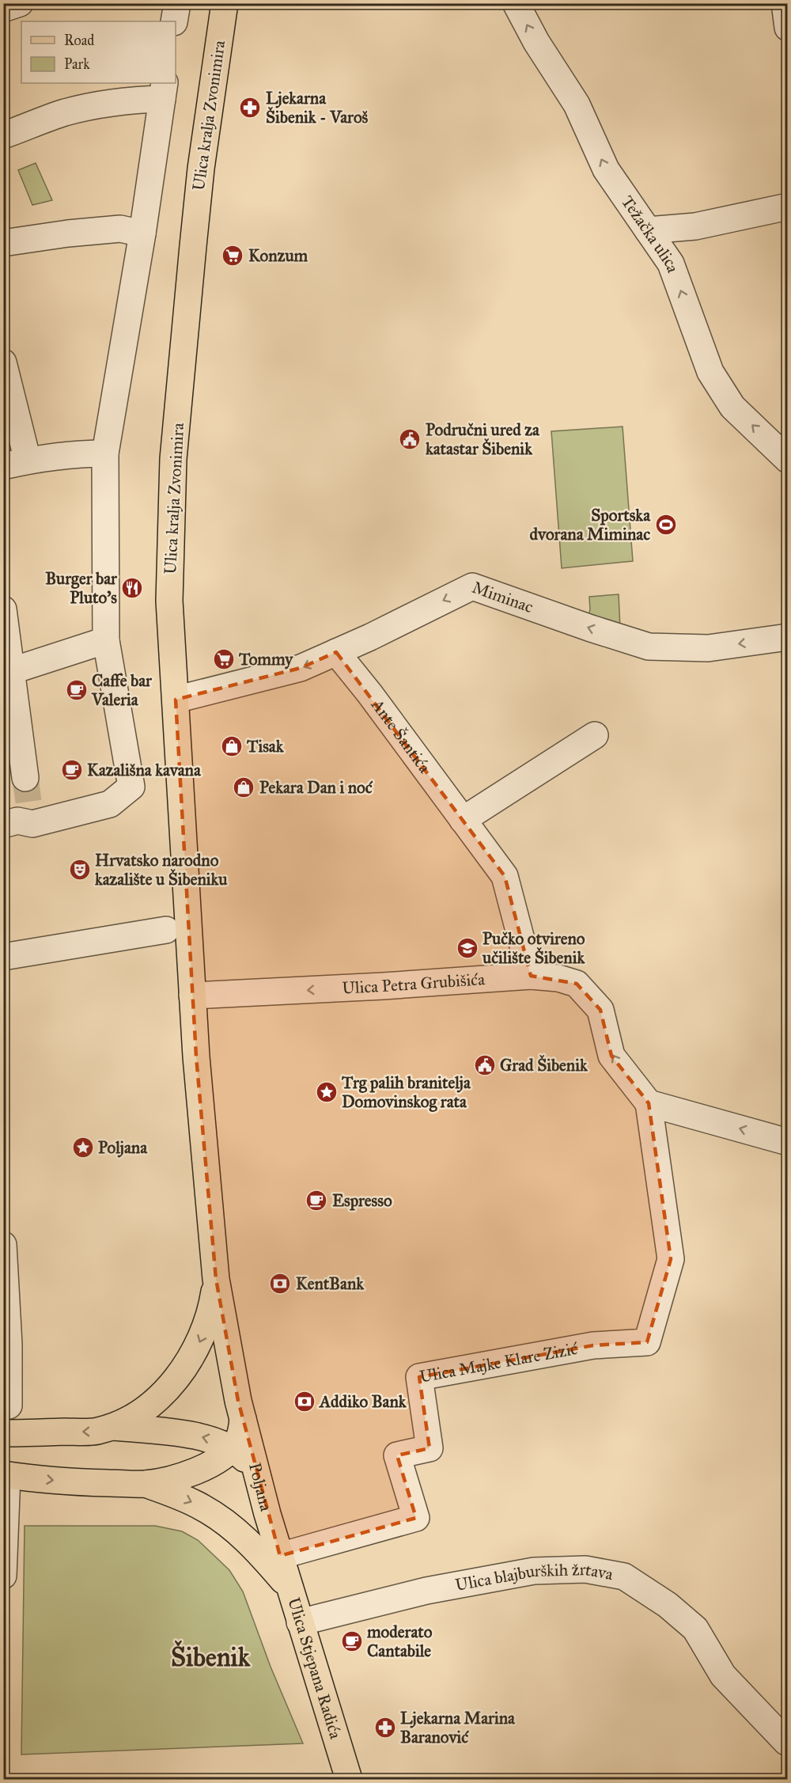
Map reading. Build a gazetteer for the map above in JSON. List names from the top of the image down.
{
  "streets": {
    "main road": ["Ulica kralja Zvonimira", "Poljana", "Ulica Stjepana Radića"],
    "street": [
      "Težačka ulica",
      "Miminac",
      "Ante Šantića",
      "Ulica Petra Grubišića",
      "Ulica Majke Klare Zizić",
      "Ulica blajburških žrtava"
    ]
  },
  "crossings": [
    ["Ulica kralja Zvonimira", "Miminac"],
    ["Ulica kralja Zvonimira", "Ulica Petra Grubišića"],
    ["Ulica kralja Zvonimira", "Poljana"],
    ["Miminac", "Ante Šantića"],
    ["Ante Šantića", "Ulica Petra Grubišića"],
    ["Ulica Petra Grubišića", "Ulica Majke Klare Zizić"],
    ["Ulica Petra Grubišića", "Poljana"],
    ["Ulica Majke Klare Zizić", "Poljana"],
    ["Ulica Majke Klare Zizić", "Ulica Stjepana Radića"],
    ["Poljana", "Ulica Stjepana Radića"],
    ["Ulica blajburških žrtava", "Ulica Stjepana Radića"]
  ],
  "one_way": ["Težačka ulica", "Miminac", "Ulica Petra Grubišića"],
  "districts": ["Šibenik"],
  "places": {
    "pharmacy": ["Ljekarna Šibenik - Varoš", "Ljekarna Marina Baranović"],
    "supermarket": ["Konzum", "Tommy"],
    "public building": ["Područni ured za katastar Šibenik", "Grad Šibenik"],
    "sports": ["Sportska dvorana Miminac"],
    "restaurant": ["Burger bar Pluto's"],
    "cafe": [
      "Caffe bar Valeria",
      "Kazališna kavana",
      "Espresso",
      "moderato Cantabile"
    ],
    "shop": ["Tisak", "Pekara Dan i noć"],
    "theatre": ["Hrvatsko narodno kazalište u Šibeniku"],
    "school or university": ["Pučko otvireno učilište Šibenik"],
    "place": ["Trg palih branitelja Domovinskog rata", "Poljana"],
    "bank": ["KentBank", "Addiko Bank"]
  },
  "legend": ["Road", "Park"]
}
